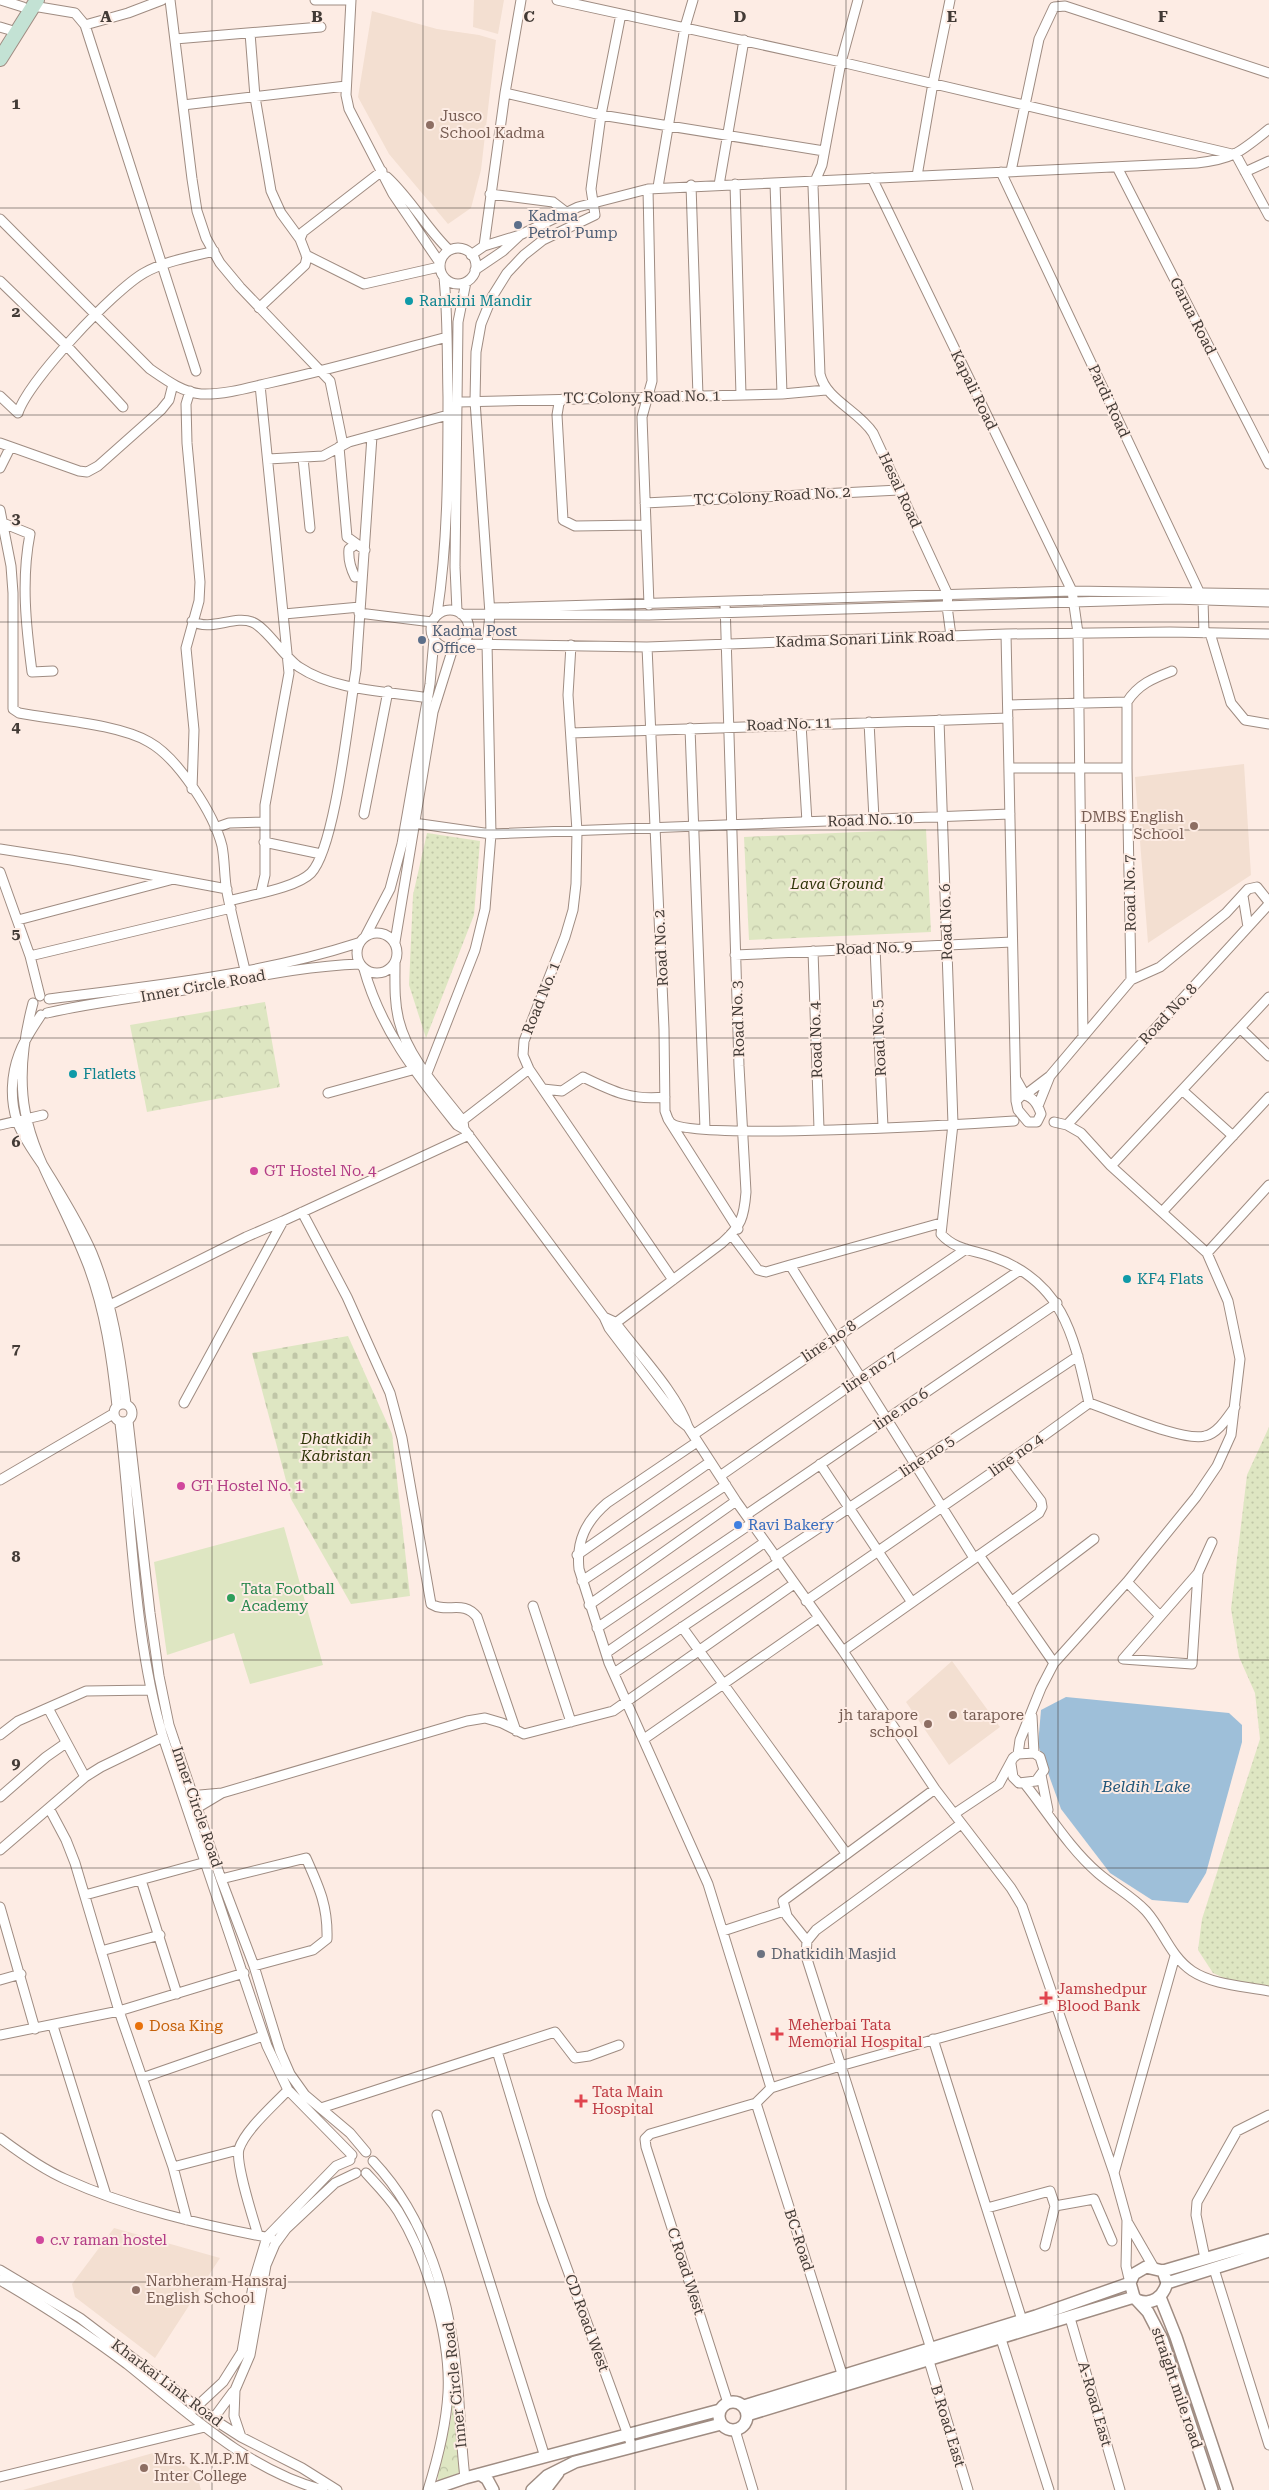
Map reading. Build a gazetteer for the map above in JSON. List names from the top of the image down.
{
  "streets": {
    "street": [
      "Garua Road",
      "Kapali Road",
      "TC Colony Road No. 1",
      "Pardi Road",
      "Hesal Road",
      "TC Colony Road No. 2",
      "Kadma Sonari Link Road",
      "Road No. 11",
      "Road No. 10",
      "Road No. 7",
      "Road No. 6",
      "Road No. 2",
      "Road No. 9",
      "Inner Circle Road",
      "Road No. 1",
      "Road No. 8",
      "Road No. 3",
      "Road No. 5",
      "Road No. 4",
      "line no 8",
      "line no 7",
      "line no 6",
      "line no 4",
      "line no 5",
      "BC-Road",
      "C Road West",
      "CD Road West",
      "Kharkai Link Road",
      "straight mile road",
      "A-Road East",
      "B Road East"
    ]
  },
  "crossings": [
    ["Kapali Road", "Kadma Sonari Link Road"],
    ["TC Colony Road No. 1", "Hesal Road"],
    ["Pardi Road", "Kadma Sonari Link Road"],
    ["Hesal Road", "TC Colony Road No. 2"],
    ["Kadma Sonari Link Road", "Road No. 2"],
    ["Kadma Sonari Link Road", "Road No. 1"],
    ["Kadma Sonari Link Road", "Road No. 3"],
    ["Road No. 11", "Road No. 6"],
    ["Road No. 11", "Road No. 2"],
    ["Road No. 11", "Road No. 1"],
    ["Road No. 11", "Road No. 3"],
    ["Road No. 10", "Road No. 6"],
    ["Road No. 10", "Road No. 2"],
    ["Road No. 10", "Road No. 1"],
    ["Road No. 10", "Road No. 3"],
    ["Road No. 6", "Road No. 9"],
    ["Road No. 2", "Road No. 3"],
    ["Road No. 9", "Road No. 3"],
    ["Road No. 9", "Road No. 5"],
    ["Road No. 9", "Road No. 4"],
    ["BC-Road", "C Road West"]
  ],
  "water": ["Beldih Lake"],
  "parks": ["Lava Ground", "Dhatkidih Kabristan"],
  "places": {
    "other": [
      "Jusco School Kadma",
      "Kadma Petrol Pump",
      "Rankini Mandir",
      "Kadma Post Office",
      "DMBS English School",
      "Flatlets",
      "GT Hostel No. 4",
      "KF4 Flats",
      "GT Hostel No. 1",
      "Ravi Bakery",
      "Tata Football Academy",
      "tarapore",
      "jh tarapore school",
      "Dhatkidih Masjid",
      "Dosa King",
      "c.v raman hostel",
      "Narbheram Hansraj English School",
      "Mrs. K.M.P.M Inter College"
    ],
    "health": ["Jamshedpur Blood Bank", "Meherbai Tata Memorial Hospital", "Tata Main Hospital"]
  },
  "grid": {
    "columns": [
      "A",
      "B",
      "C",
      "D",
      "E",
      "F"
    ],
    "rows": [
      "1",
      "2",
      "3",
      "4",
      "5",
      "6",
      "7",
      "8",
      "9"
    ]
  }
}
